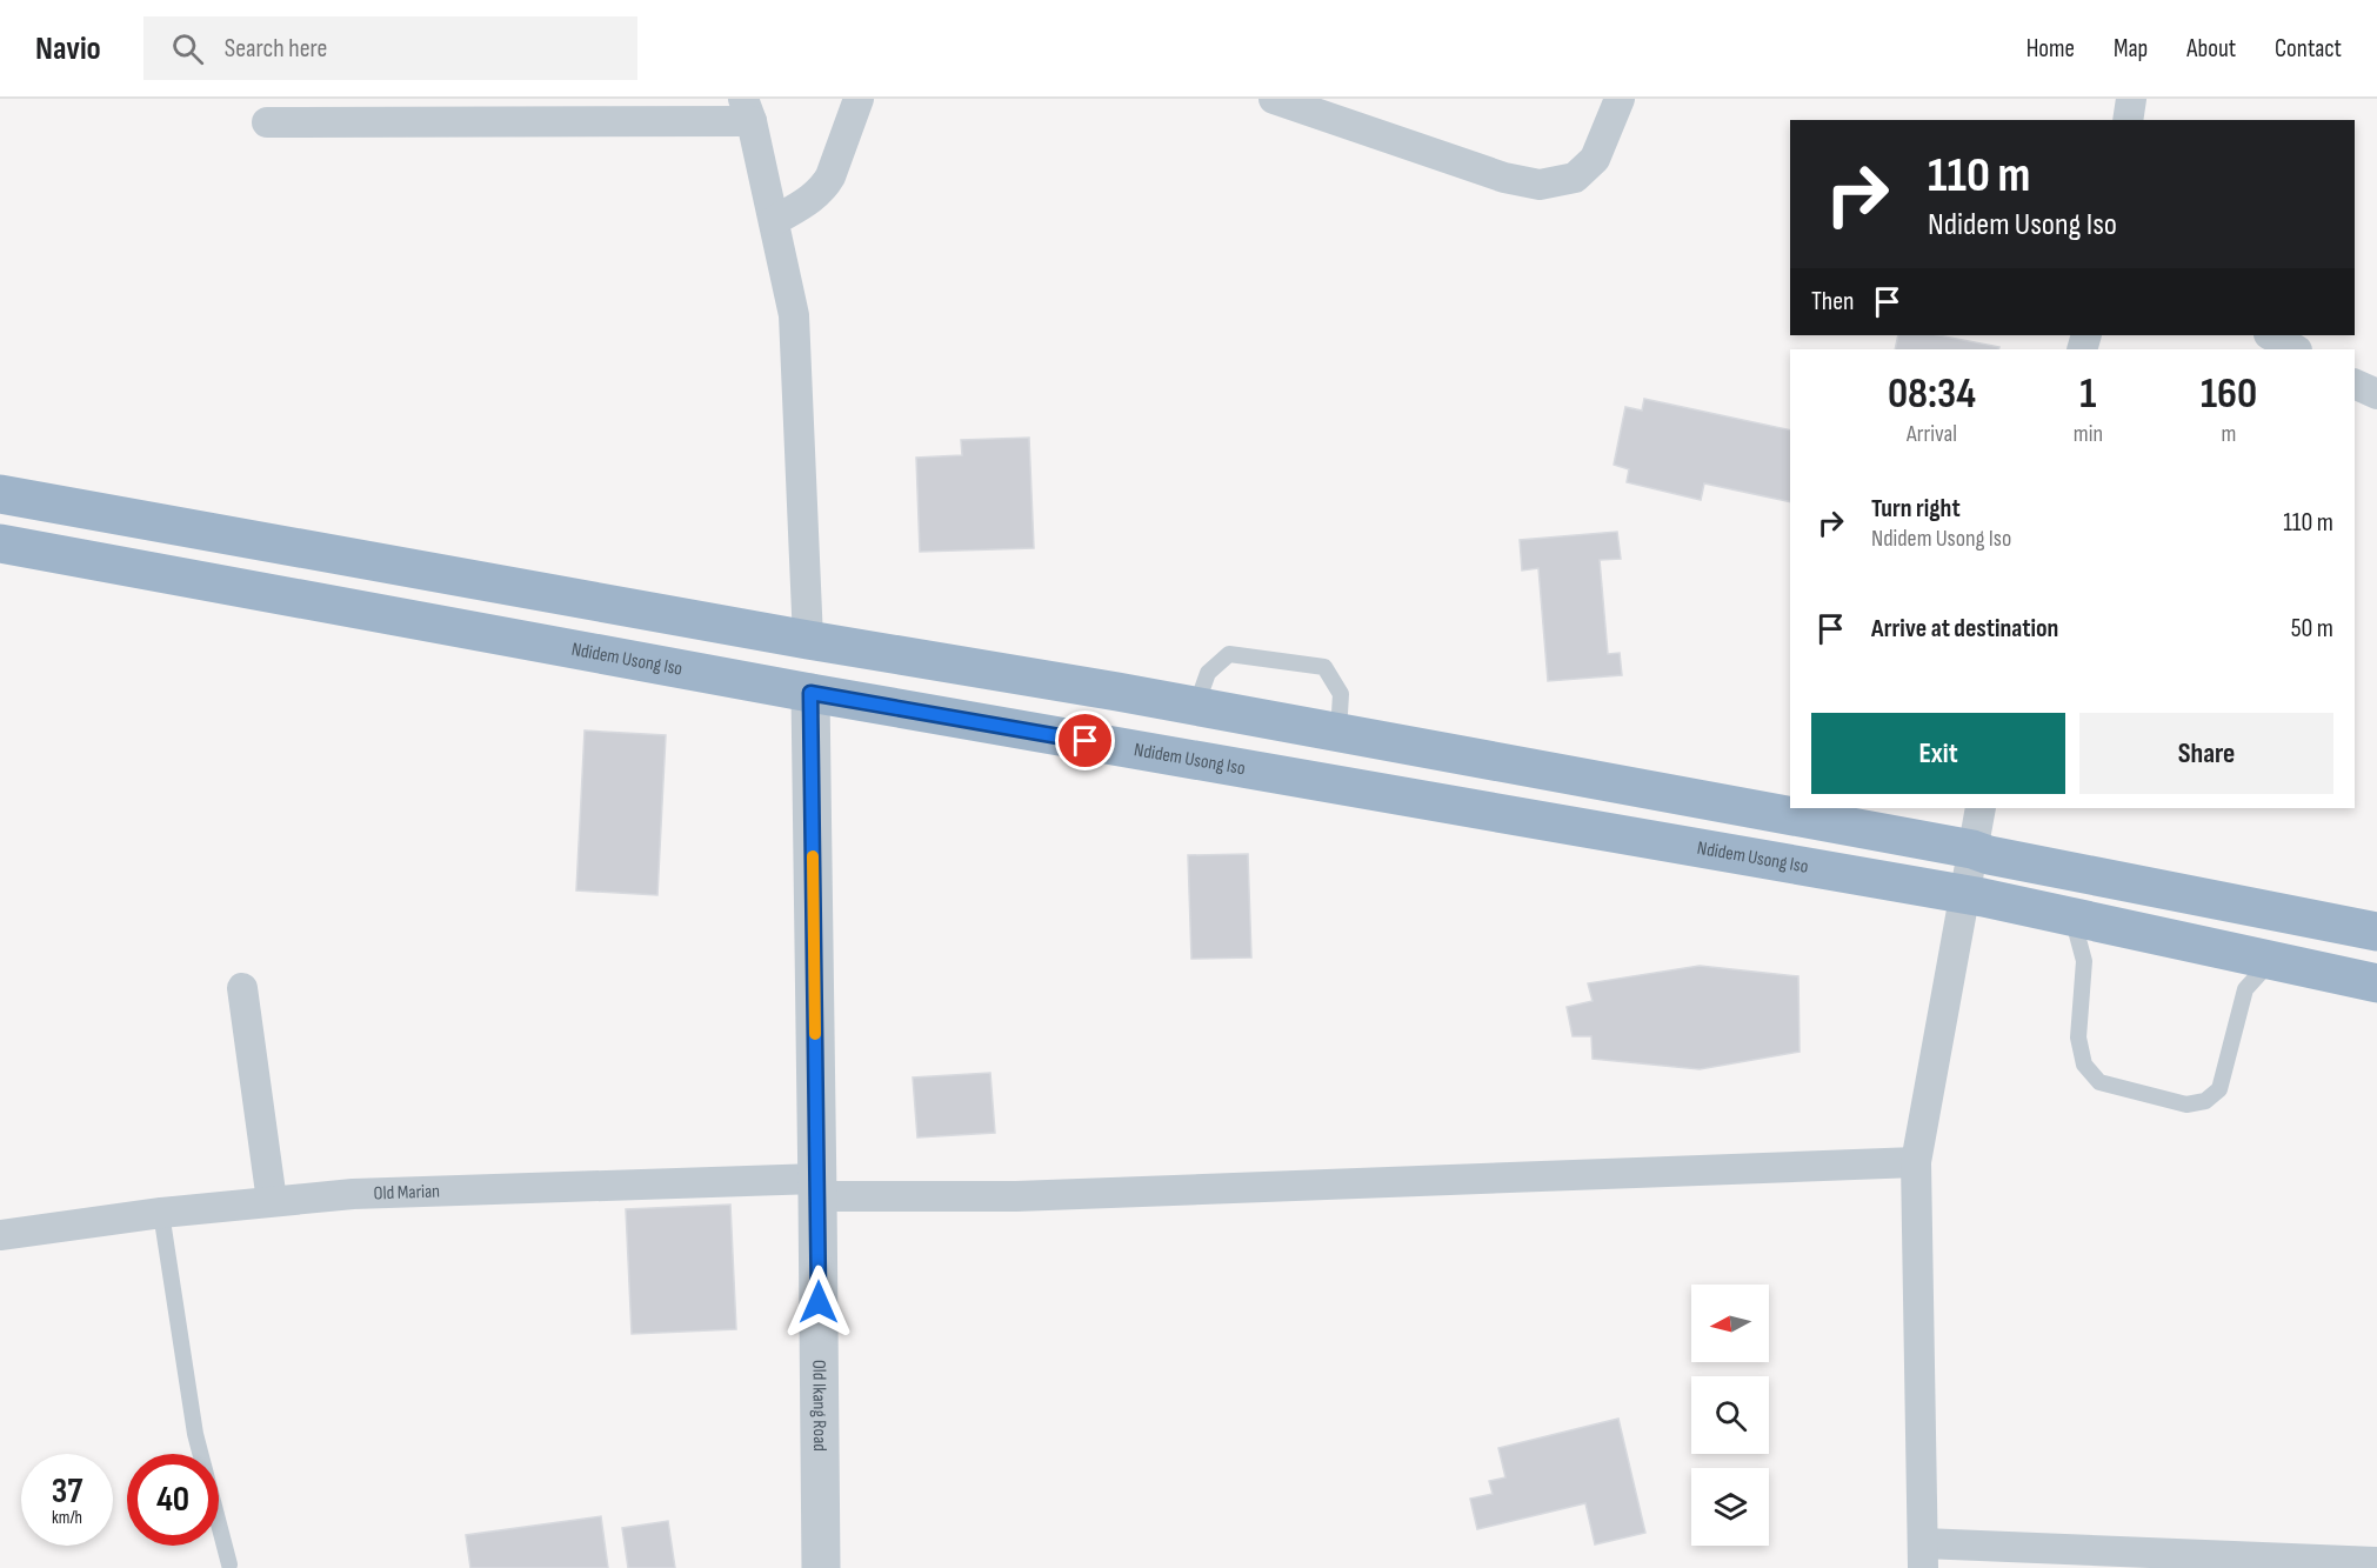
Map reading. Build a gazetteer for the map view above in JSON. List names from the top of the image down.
{
  "streets": {
    "highway": ["Ndidem Usong Iso"],
    "street": ["Old Marian", "Old Ikang Road"]
  },
  "crossings": [
    ["Ndidem Usong Iso", "Old Ikang Road"],
    ["Old Marian", "Old Ikang Road"]
  ],
  "north": "left",
  "page": {
    "header": "Navio",
    "search": "Search here",
    "nav": [
      "Home",
      "Map",
      "About",
      "Contact"
    ],
    "turn": ["110 m", "Ndidem Usong Iso"],
    "then": "Then",
    "eta": [
      "08:34",
      "Arrival",
      "1",
      "min",
      "160",
      "m"
    ],
    "list": [
      {
        "name": "Turn right",
        "note": "Ndidem Usong Iso",
        "value": "110 m"
      },
      {
        "name": "Arrive at destination",
        "value": "50 m"
      }
    ],
    "buttons": ["Exit", "Share"],
    "speed": "37 km/h",
    "limit": "40"
  }
}
